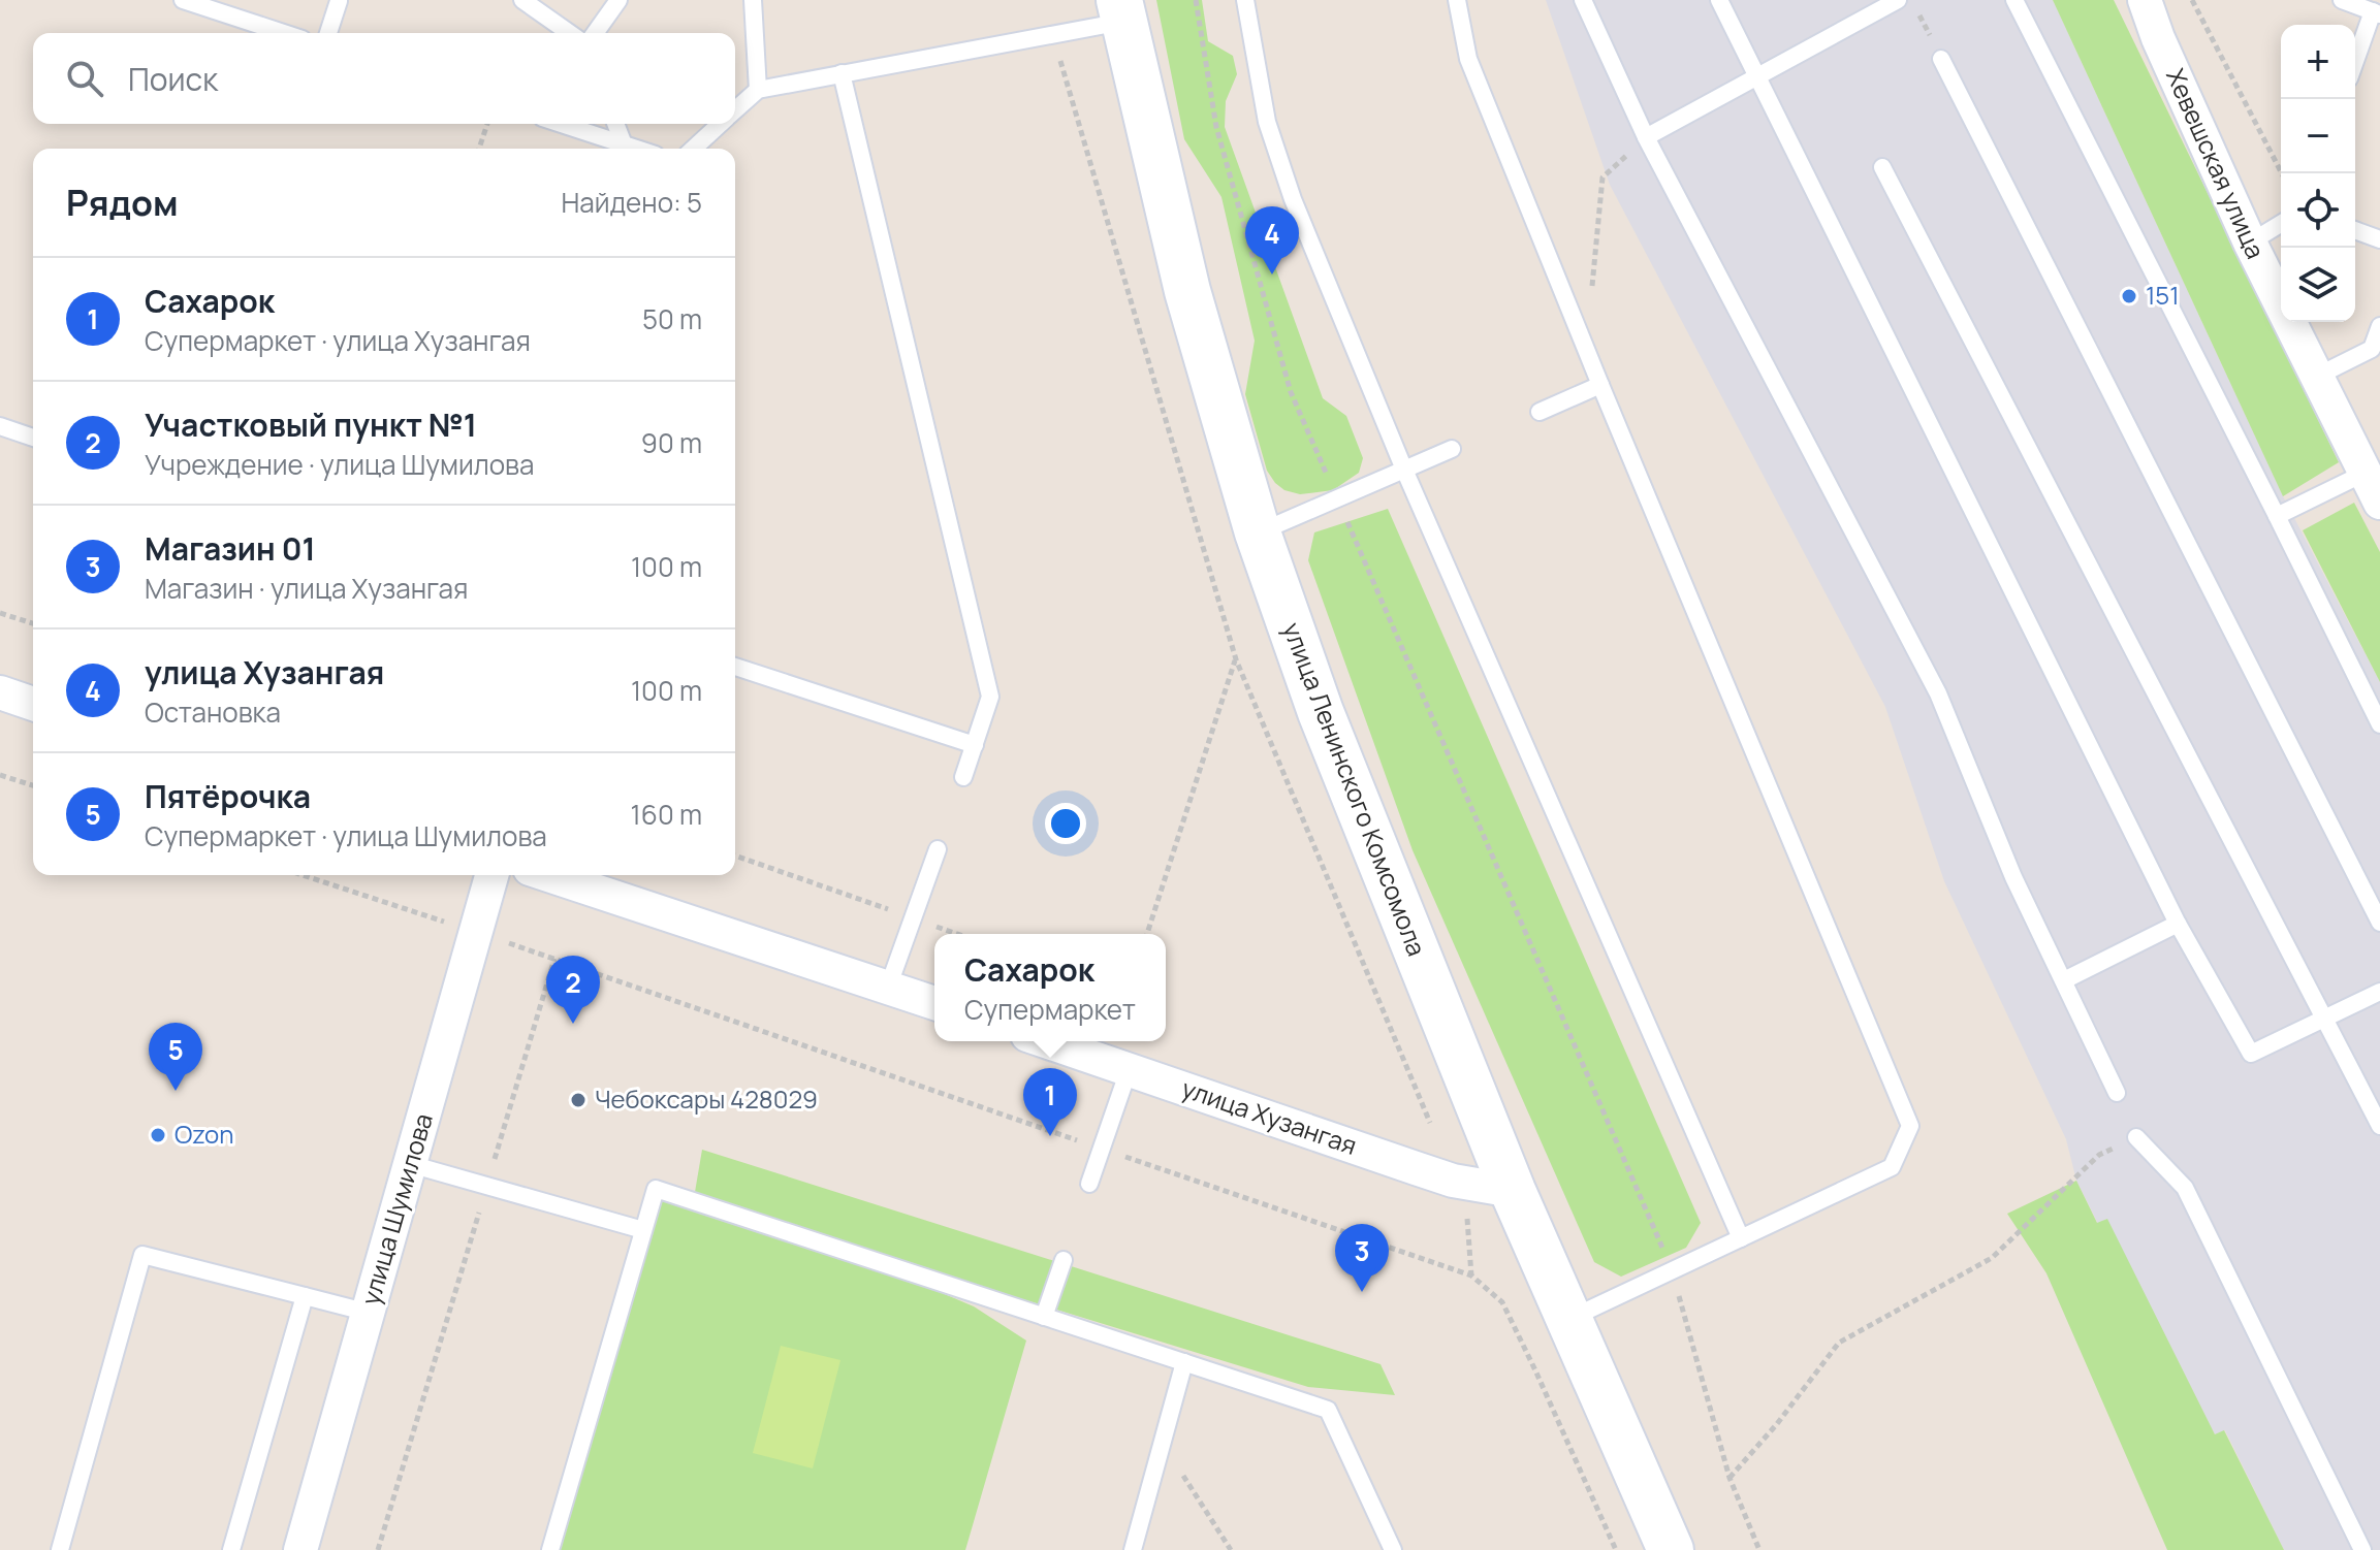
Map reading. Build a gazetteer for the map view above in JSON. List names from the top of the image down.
{
  "streets": {
    "main road": ["улица Ленинского Комсомола"],
    "street": ["Хевешская улица", "улица Хузангая", "улица Шумилова"]
  },
  "crossings": [
    ["улица Ленинского Комсомола", "улица Хузангая"]
  ],
  "places": ["151", "Чебоксары 428029", "Ozon"],
  "page": {
    "map_buttons": ["+", "−"],
    "search": "Поиск",
    "heading": ["Рядом", "Найдено: 5"],
    "pins": [
      "4",
      "2",
      "5",
      "1",
      "3"
    ],
    "list": [
      {
        "mark": "1",
        "name": "Сахарок",
        "note": "Супермаркет · улица Хузангая",
        "value": "50 m"
      },
      {
        "mark": "2",
        "name": "Участковый пункт №1",
        "note": "Учреждение · улица Шумилова",
        "value": "90 m"
      },
      {
        "mark": "3",
        "name": "Магазин 01",
        "note": "Магазин · улица Хузангая",
        "value": "100 m"
      },
      {
        "mark": "4",
        "name": "улица Хузангая",
        "note": "Остановка",
        "value": "100 m"
      },
      {
        "mark": "5",
        "name": "Пятёрочка",
        "note": "Супермаркет · улица Шумилова",
        "value": "160 m"
      }
    ],
    "popup": ["Сахарок", "Супермаркет"]
  }
}
